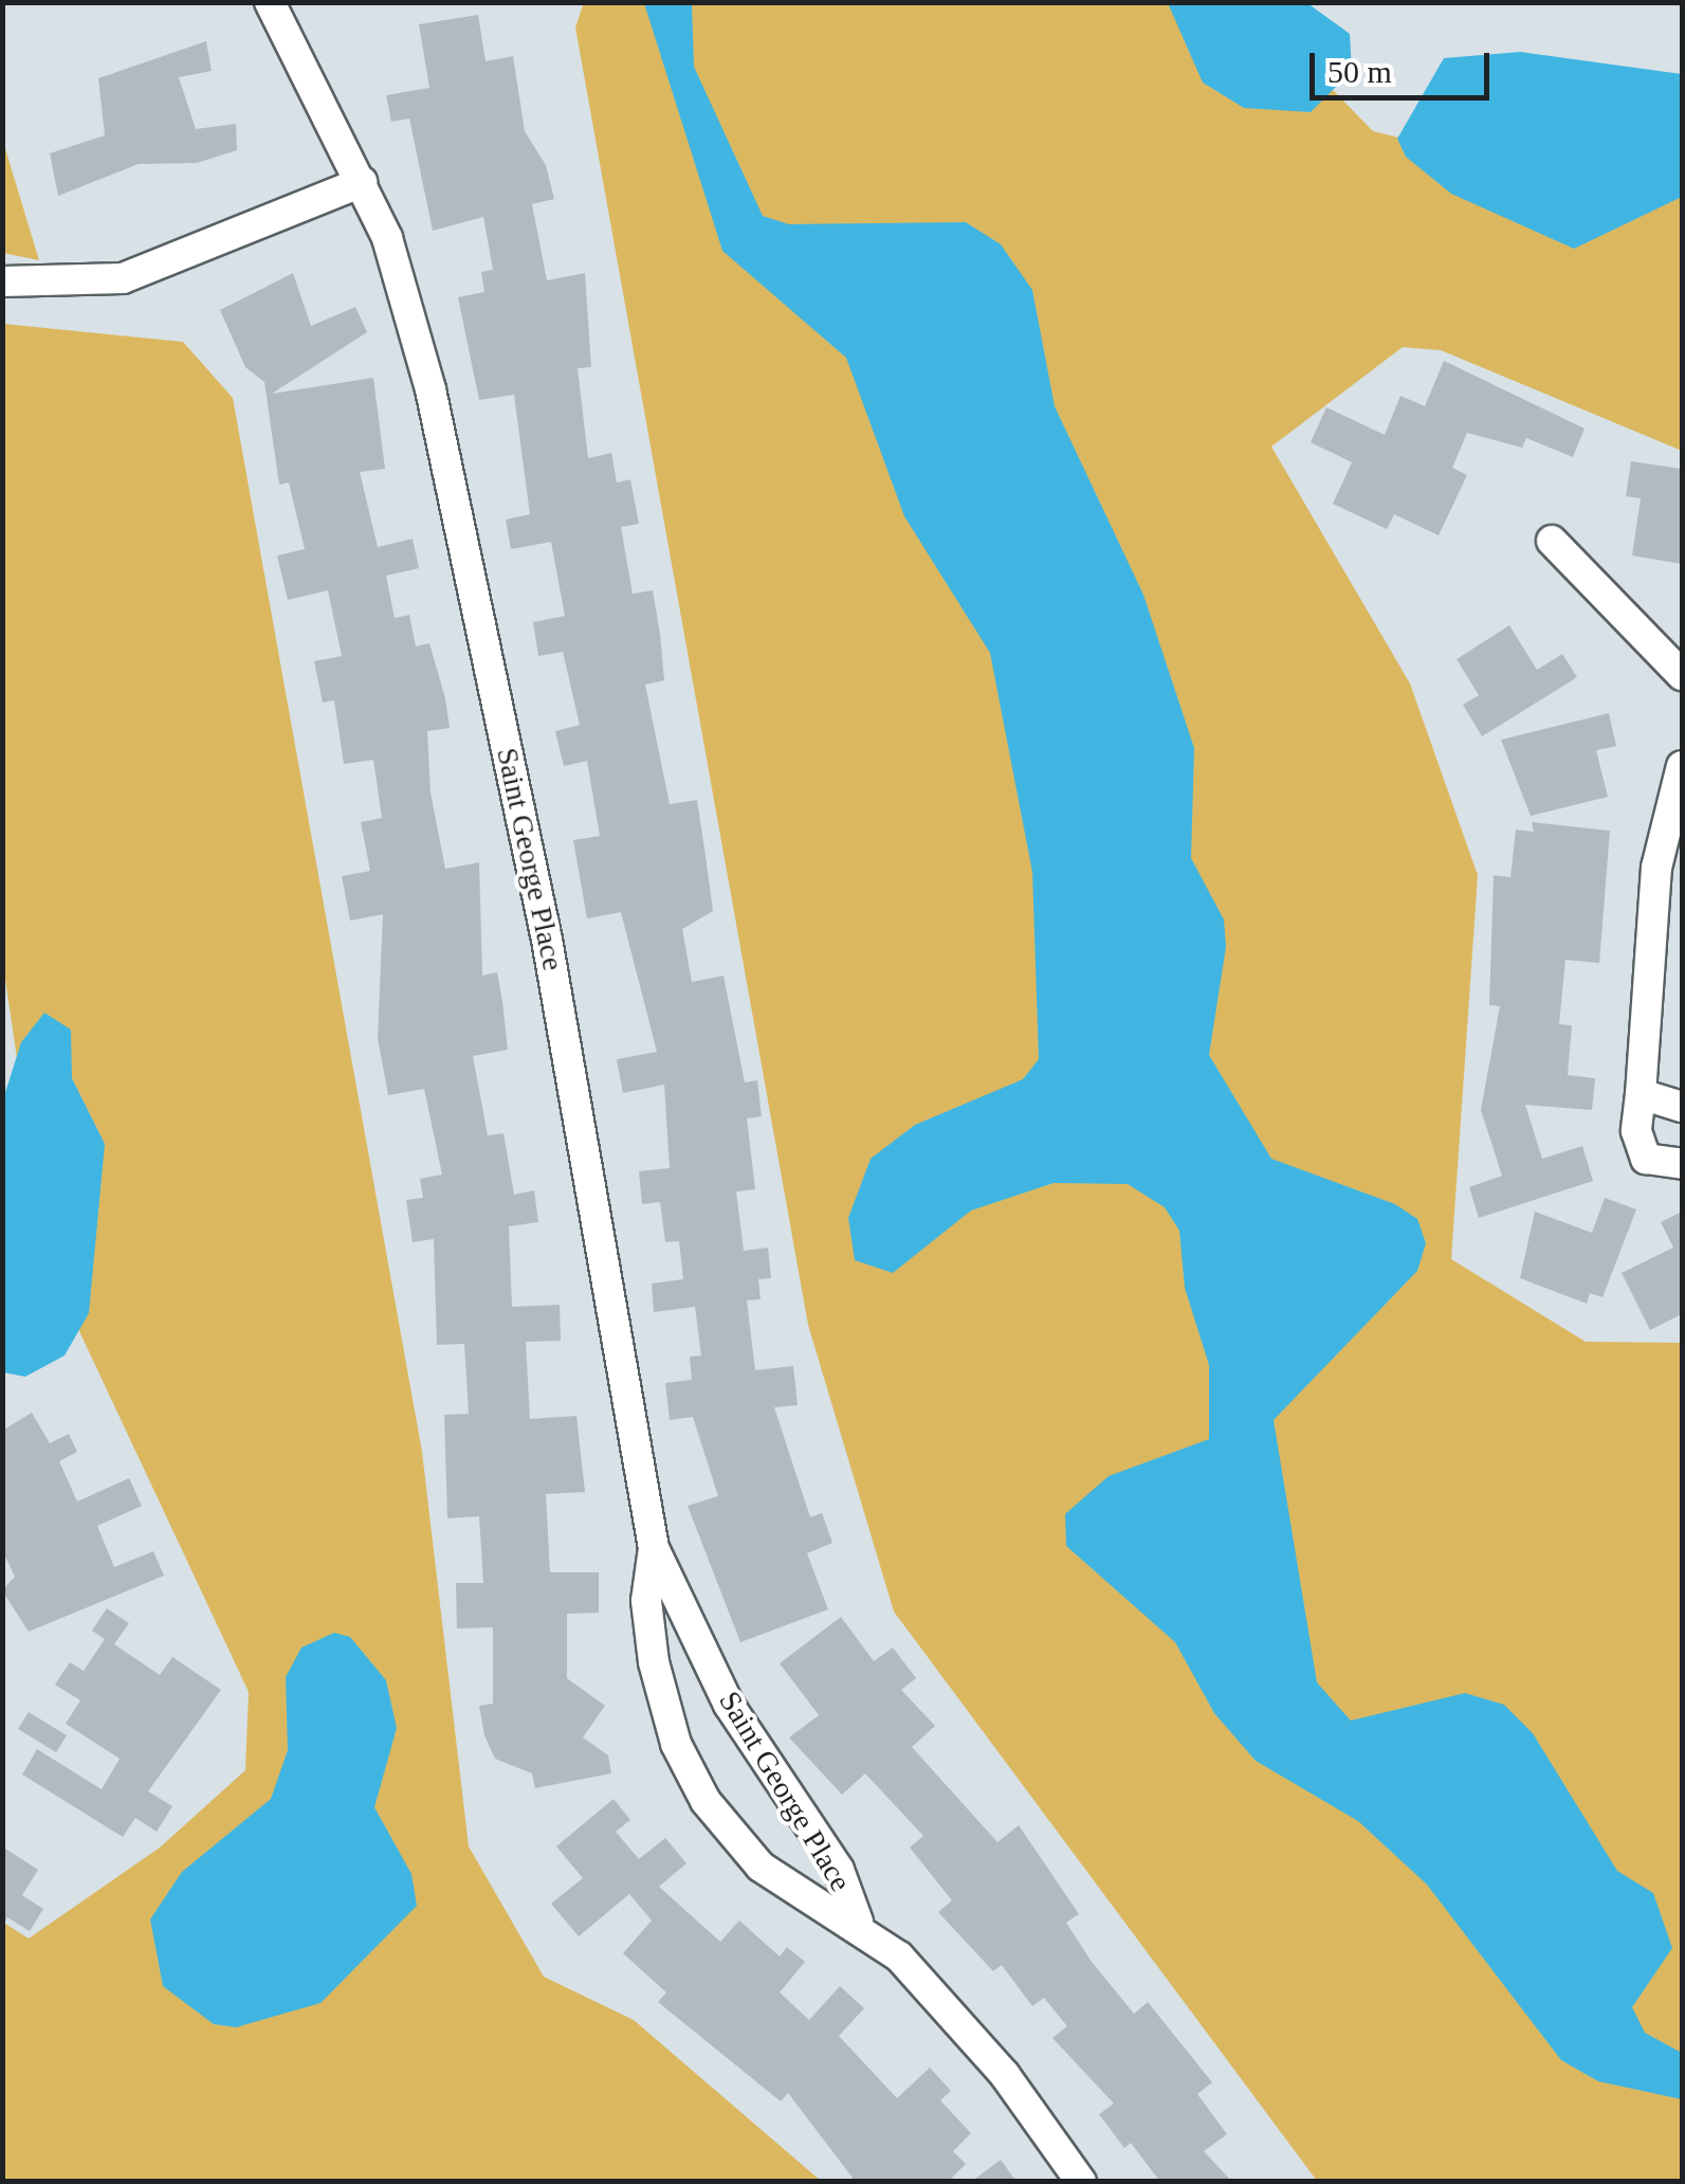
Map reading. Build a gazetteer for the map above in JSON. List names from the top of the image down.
{
  "streets": {
    "street": ["Saint George Place"]
  },
  "scale_bar": "50 m"
}
